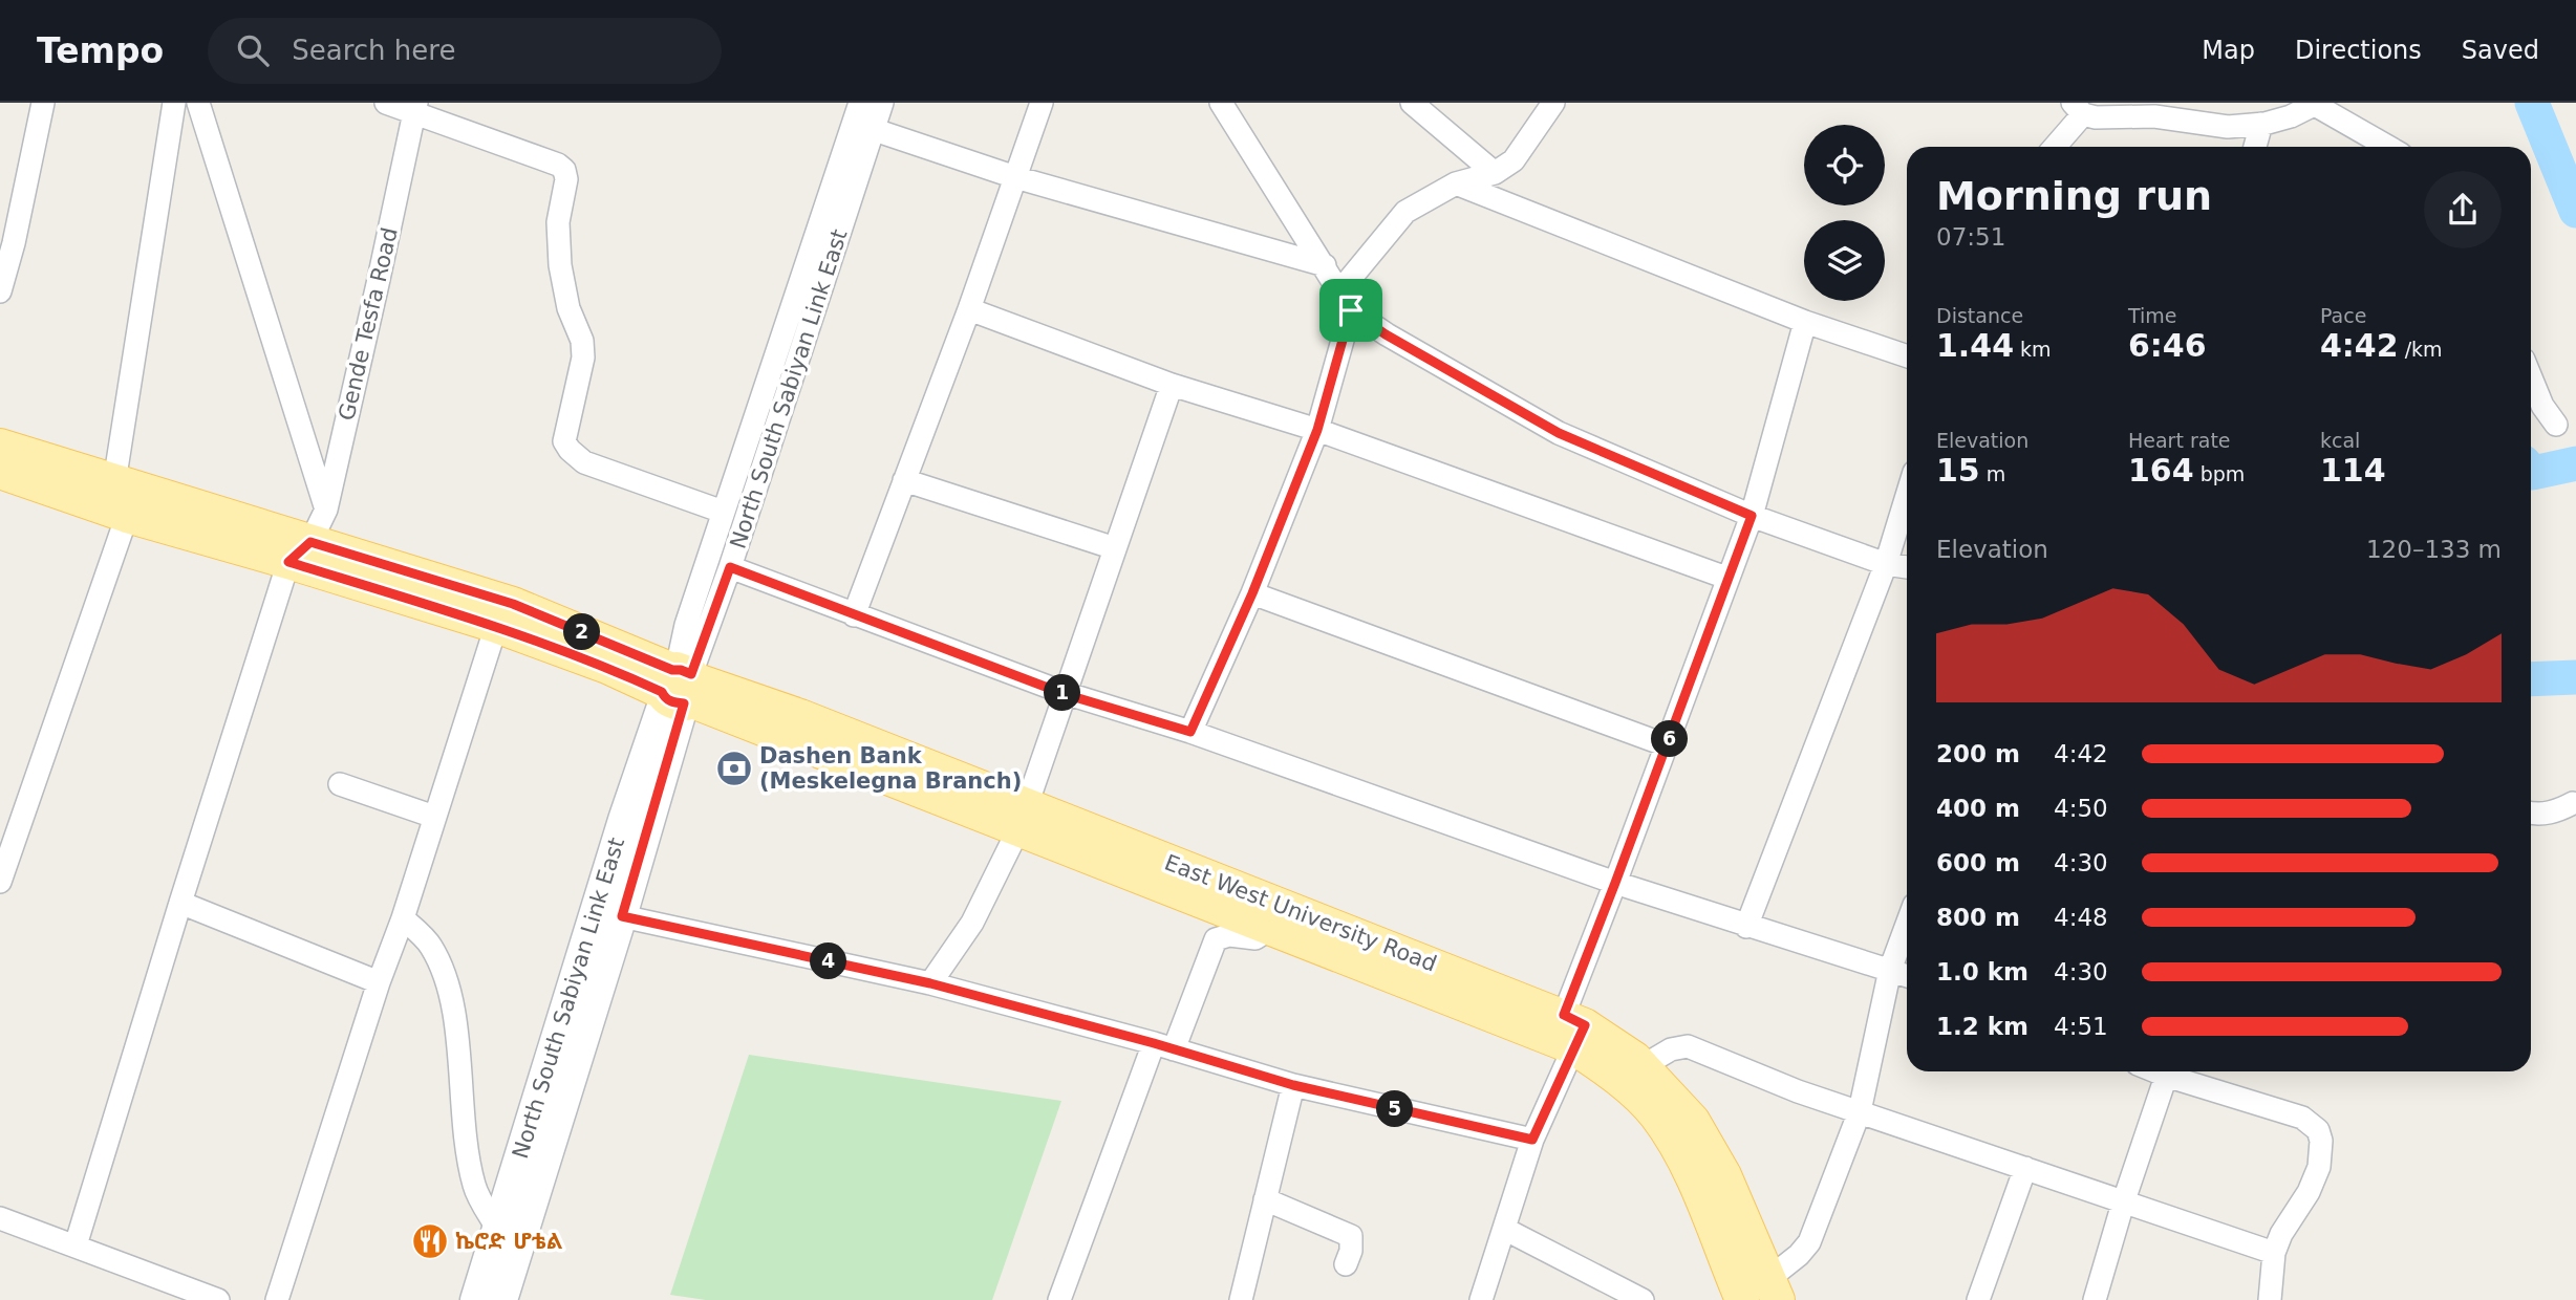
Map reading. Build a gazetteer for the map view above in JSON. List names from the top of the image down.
{
  "streets": {
    "main road": ["North South Sabiyan Link East", "East West University Road"],
    "street": ["Gende Tesfa Road"]
  },
  "crossings": [
    ["Gende Tesfa Road", "East West University Road"],
    ["North South Sabiyan Link East", "East West University Road"]
  ],
  "places": {
    "bank": ["Dashen Bank (Meskelegna Branch)"],
    "restaurant": ["ኬሮድ ሆቴል"]
  },
  "page": {
    "header": "Tempo",
    "search": "Search here",
    "nav": ["Map", "Directions", "Saved"],
    "heading": ["Morning run", "07:51"],
    "stats": [
      ["Distance", "1.44 km"],
      ["Time", "6:46"],
      ["Pace", "4:42 /km"],
      ["Elevation", "15 m"],
      ["Heart rate", "164 bpm"],
      ["kcal", "114"]
    ],
    "chart": ["Elevation", "120–133 m"],
    "pins": [
      "2",
      "1",
      "6",
      "4",
      "5"
    ],
    "list": [
      {
        "name": "200 m",
        "note": "4:42"
      },
      {
        "name": "400 m",
        "note": "4:50"
      },
      {
        "name": "600 m",
        "note": "4:30"
      },
      {
        "name": "800 m",
        "note": "4:48"
      },
      {
        "name": "1.0 km",
        "note": "4:30"
      },
      {
        "name": "1.2 km",
        "note": "4:51"
      }
    ]
  }
}
